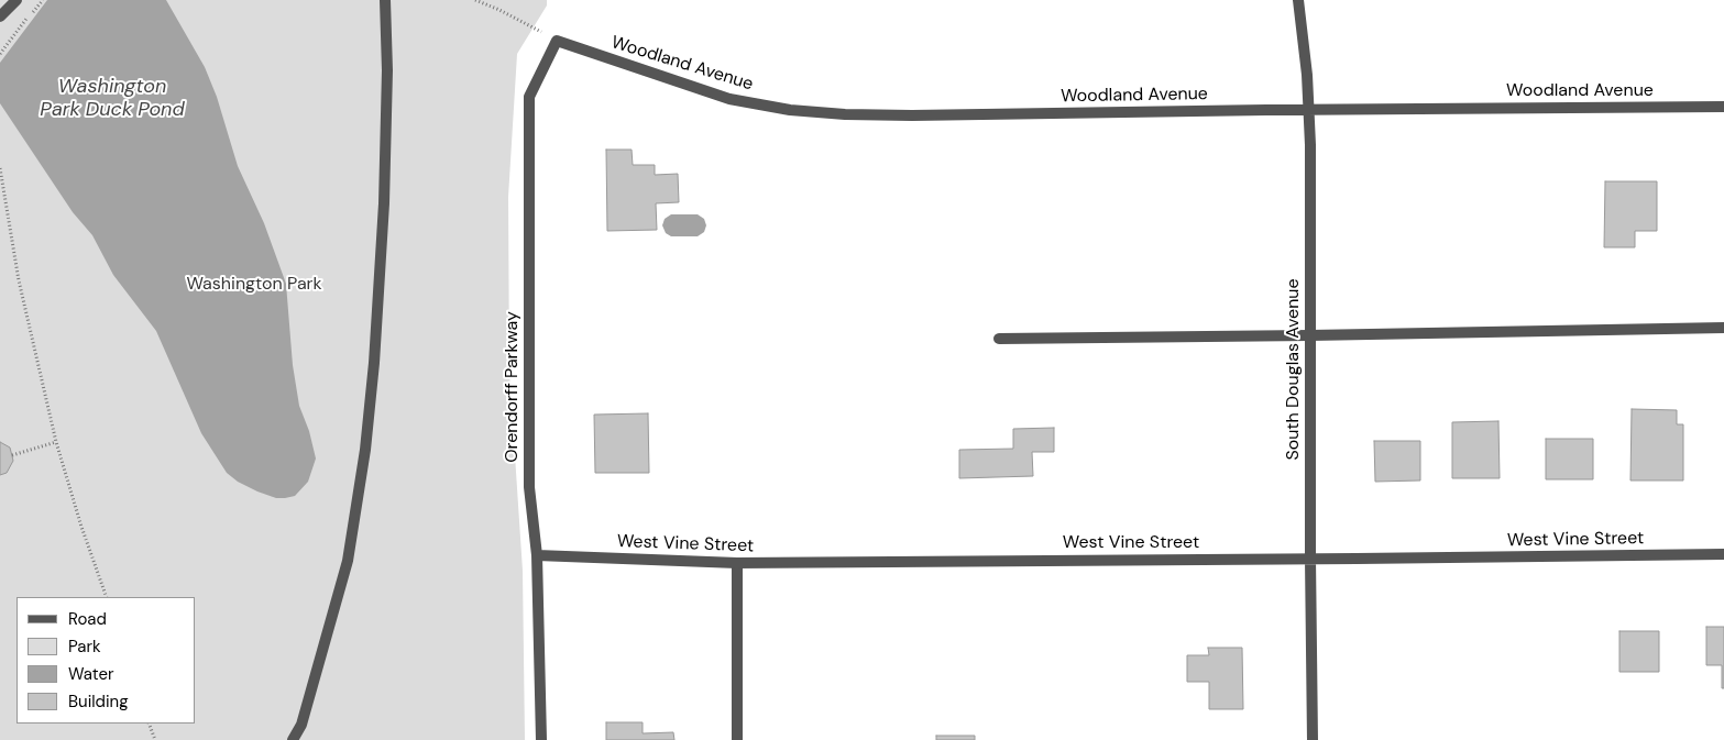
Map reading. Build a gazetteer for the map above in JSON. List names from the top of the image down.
{
  "streets": {
    "street": [
      "Woodland Avenue",
      "South Douglas Avenue",
      "Orendorff Parkway",
      "West Vine Street"
    ]
  },
  "crossings": [
    ["Woodland Avenue", "South Douglas Avenue"],
    ["Woodland Avenue", "Orendorff Parkway"],
    ["South Douglas Avenue", "West Vine Street"],
    ["Orendorff Parkway", "West Vine Street"]
  ],
  "water": ["Washington Park Duck Pond"],
  "parks": ["Washington Park"],
  "legend": [
    "Road",
    "Park",
    "Water",
    "Building"
  ]
}
